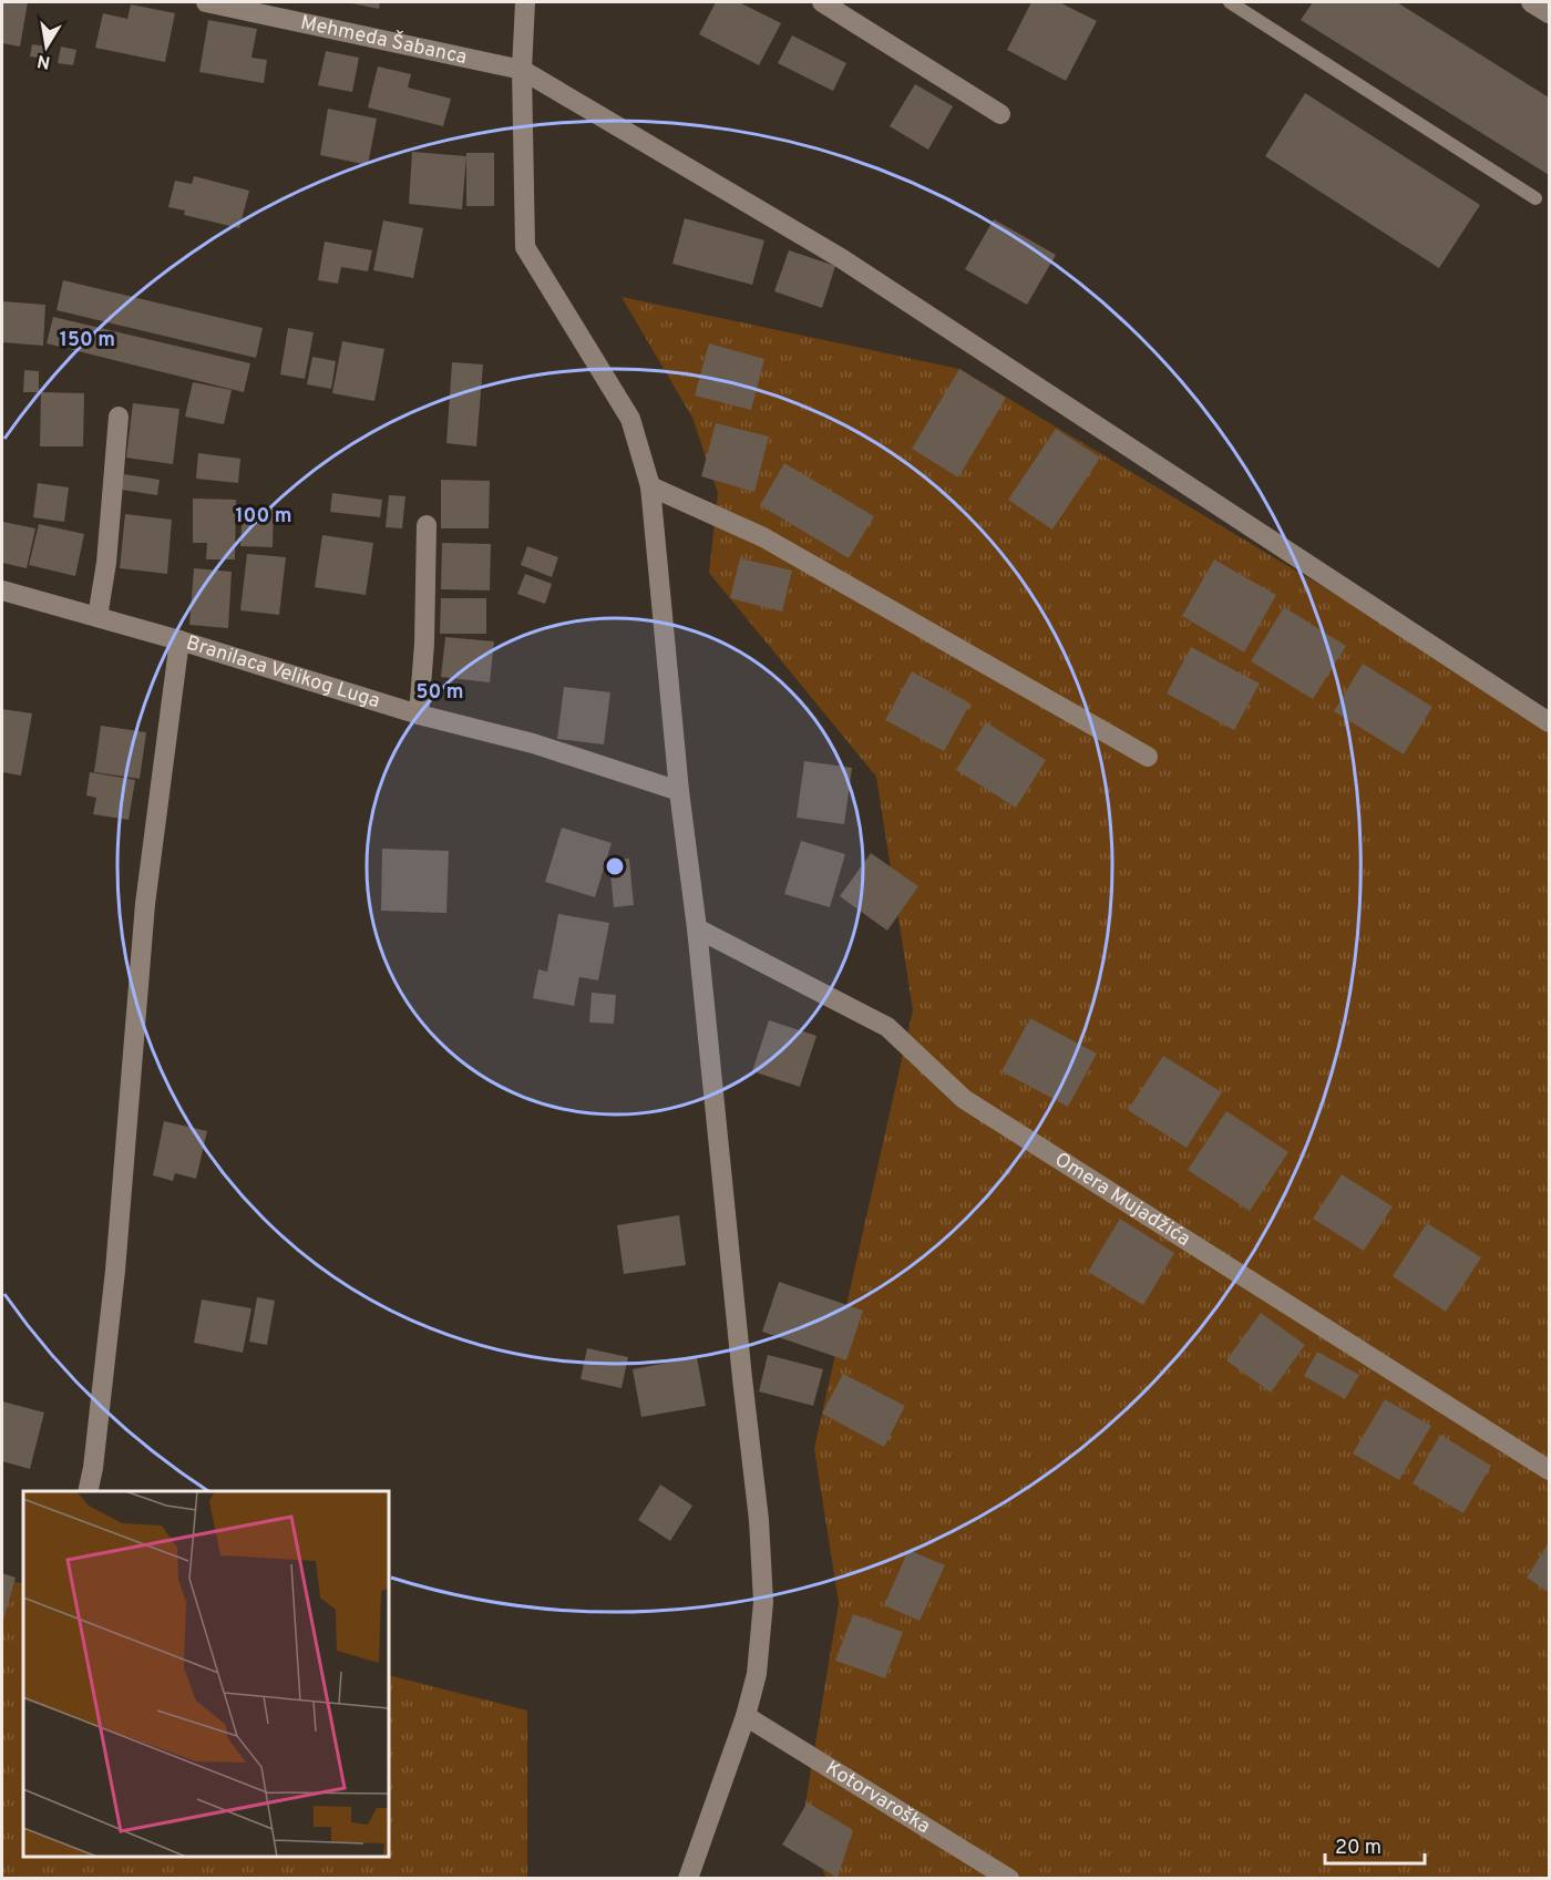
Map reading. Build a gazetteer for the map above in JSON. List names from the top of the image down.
{
  "streets": {
    "street": [
      "Mehmeda Šabanca",
      "Branilaca Velikog Luga",
      "Omera Mujadžića",
      "Kotorvaroška"
    ]
  },
  "scale_bar": "20 m",
  "north": "bottom",
  "rings": ["150 m", "100 m", "50 m"]
}
